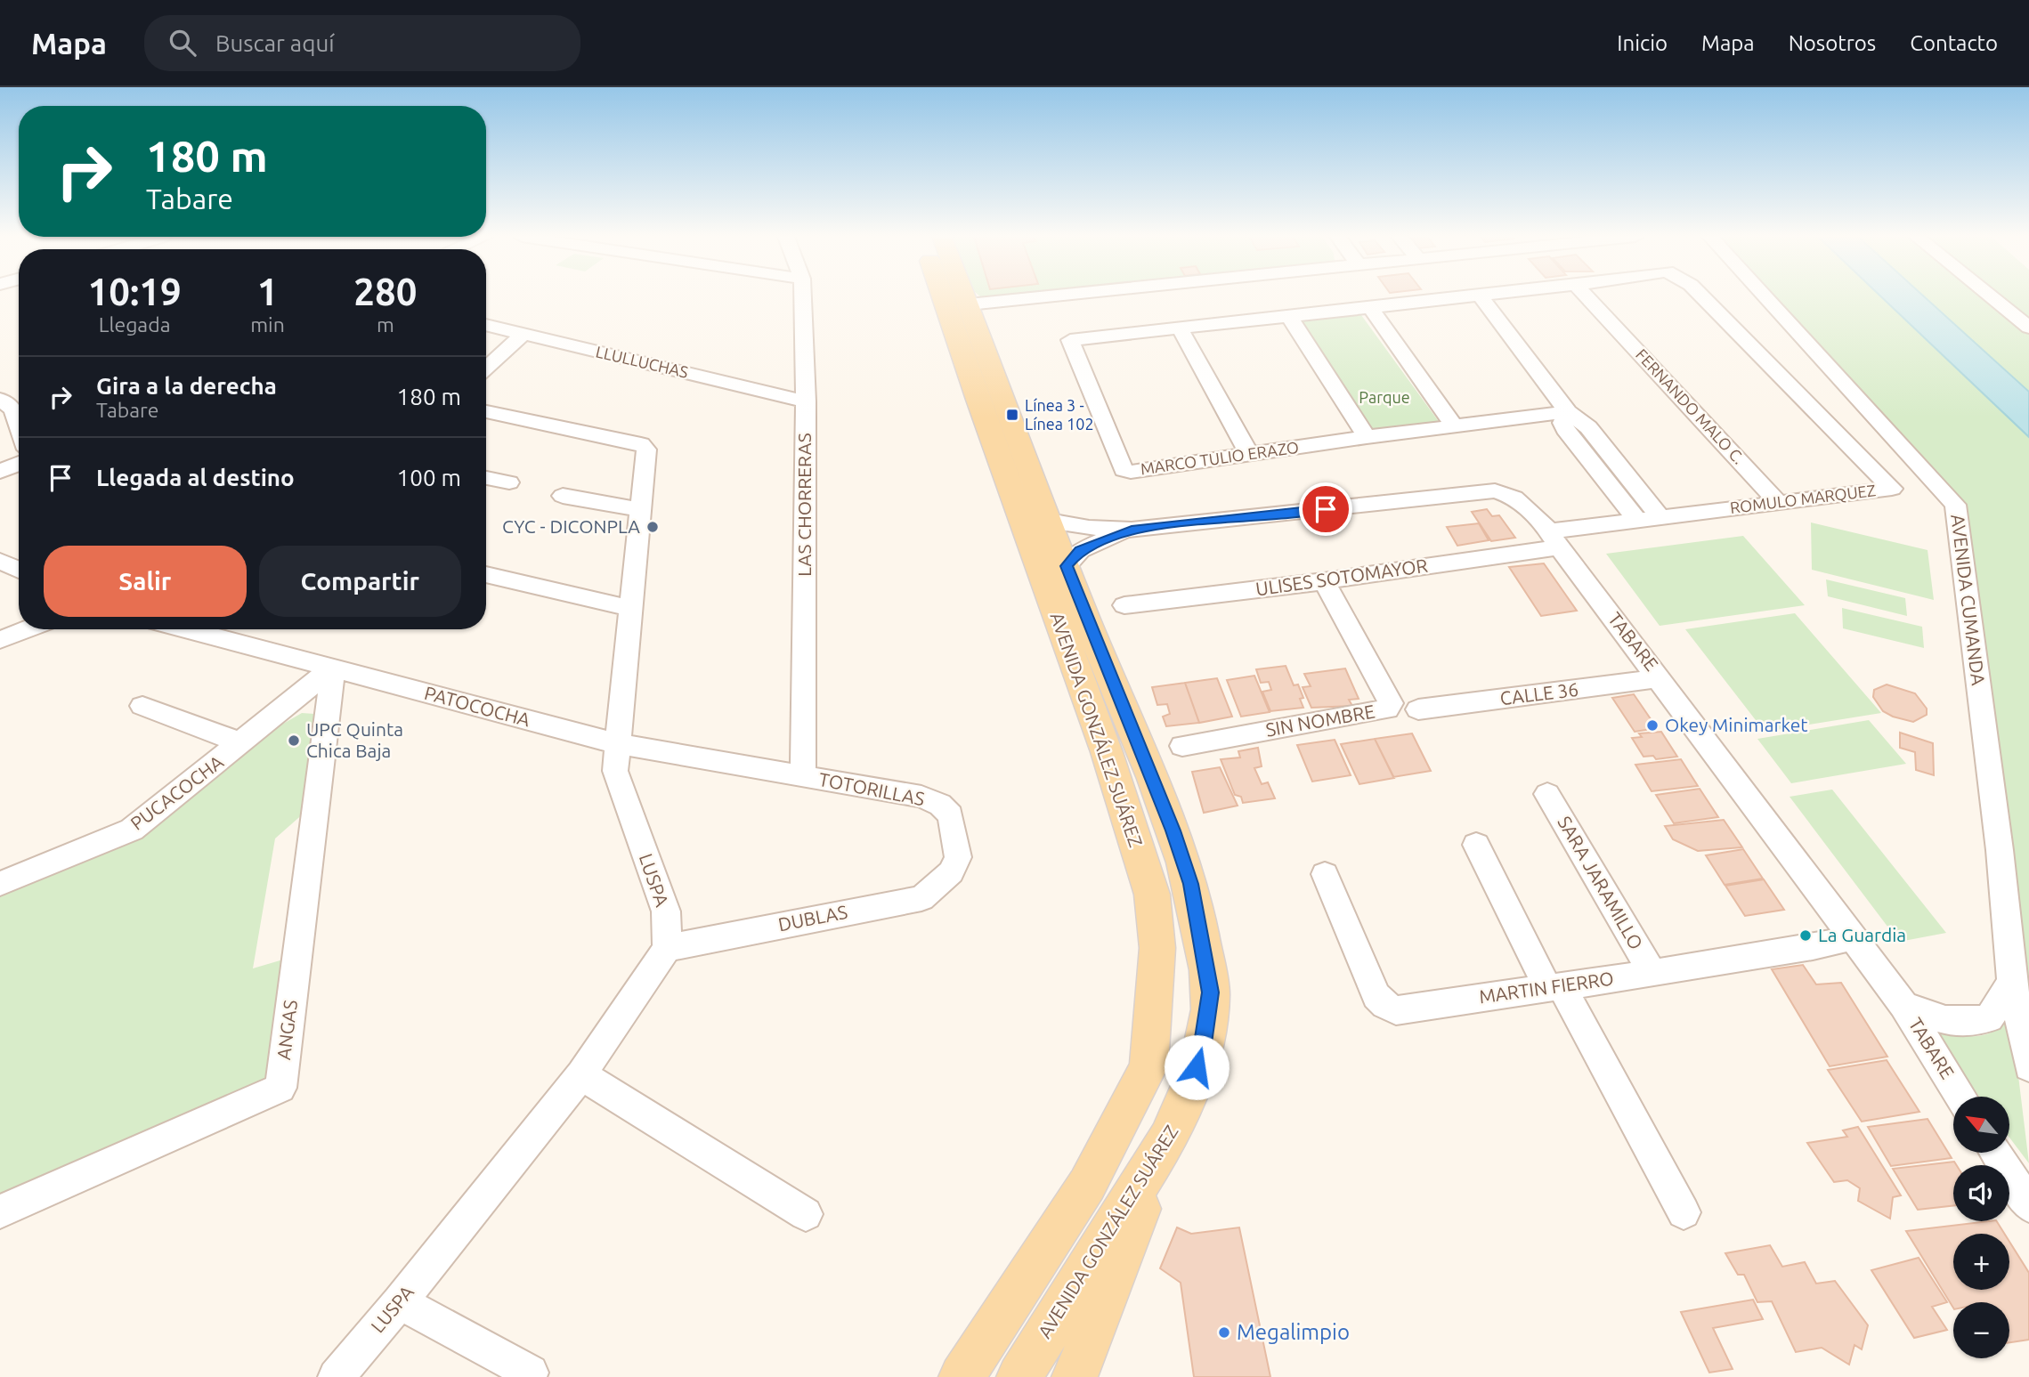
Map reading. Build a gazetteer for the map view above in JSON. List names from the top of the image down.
{
  "streets": {
    "main road": ["AVENIDA GONZÁLEZ SUÁREZ"],
    "street": [
      "LLULLUCHAS",
      "FERNANDO MALO C.",
      "MARCO TULIO ERAZO",
      "ROMULO MARQUEZ",
      "LAS CHORRERAS",
      "ULISES SOTOMAYOR",
      "AVENIDA CUMANDA",
      "TABARE",
      "CALLE 36",
      "PATOCOCHA",
      "SIN NOMBRE",
      "TOTORILLAS",
      "PUCACOCHA",
      "LUSPA",
      "SARA JARAMILLO",
      "DUBLAS",
      "MARTIN FIERRO",
      "ANGAS"
    ]
  },
  "crossings": [
    ["LLULLUCHAS", "LAS CHORRERAS"],
    ["FERNANDO MALO C.", "ROMULO MARQUEZ"],
    ["ROMULO MARQUEZ", "ULISES SOTOMAYOR"],
    ["ROMULO MARQUEZ", "TABARE"],
    ["LAS CHORRERAS", "PATOCOCHA"],
    ["LAS CHORRERAS", "TOTORILLAS"],
    ["ULISES SOTOMAYOR", "TABARE"],
    ["ULISES SOTOMAYOR", "SIN NOMBRE"],
    ["TABARE", "CALLE 36"],
    ["TABARE", "AVENIDA GONZÁLEZ SUÁREZ"],
    ["TABARE", "MARTIN FIERRO"],
    ["PATOCOCHA", "TOTORILLAS"],
    ["PATOCOCHA", "PUCACOCHA"],
    ["PATOCOCHA", "LUSPA"],
    ["PATOCOCHA", "ANGAS"],
    ["TOTORILLAS", "DUBLAS"],
    ["PUCACOCHA", "ANGAS"],
    ["LUSPA", "DUBLAS"],
    ["SARA JARAMILLO", "MARTIN FIERRO"]
  ],
  "parks": ["Parque"],
  "places": {
    "transit": ["Línea 3 - Línea 102"],
    "other": [
      "CYC - DICONPLA",
      "Okey Minimarket",
      "UPC Quinta Chica Baja",
      "La Guardia",
      "Megalimpio"
    ]
  },
  "north": "top left",
  "page": {
    "header": "Mapa",
    "search": "Buscar aquí",
    "nav": [
      "Inicio",
      "Mapa",
      "Nosotros",
      "Contacto"
    ],
    "turn": ["180 m", "Tabare"],
    "eta": [
      "10:19",
      "Llegada",
      "1",
      "min",
      "280",
      "m"
    ],
    "list": [
      {
        "name": "Gira a la derecha",
        "note": "Tabare",
        "value": "180 m"
      },
      {
        "name": "Llegada al destino",
        "value": "100 m"
      }
    ],
    "buttons": ["Salir", "Compartir"],
    "map_buttons": ["+", "−"]
  }
}
